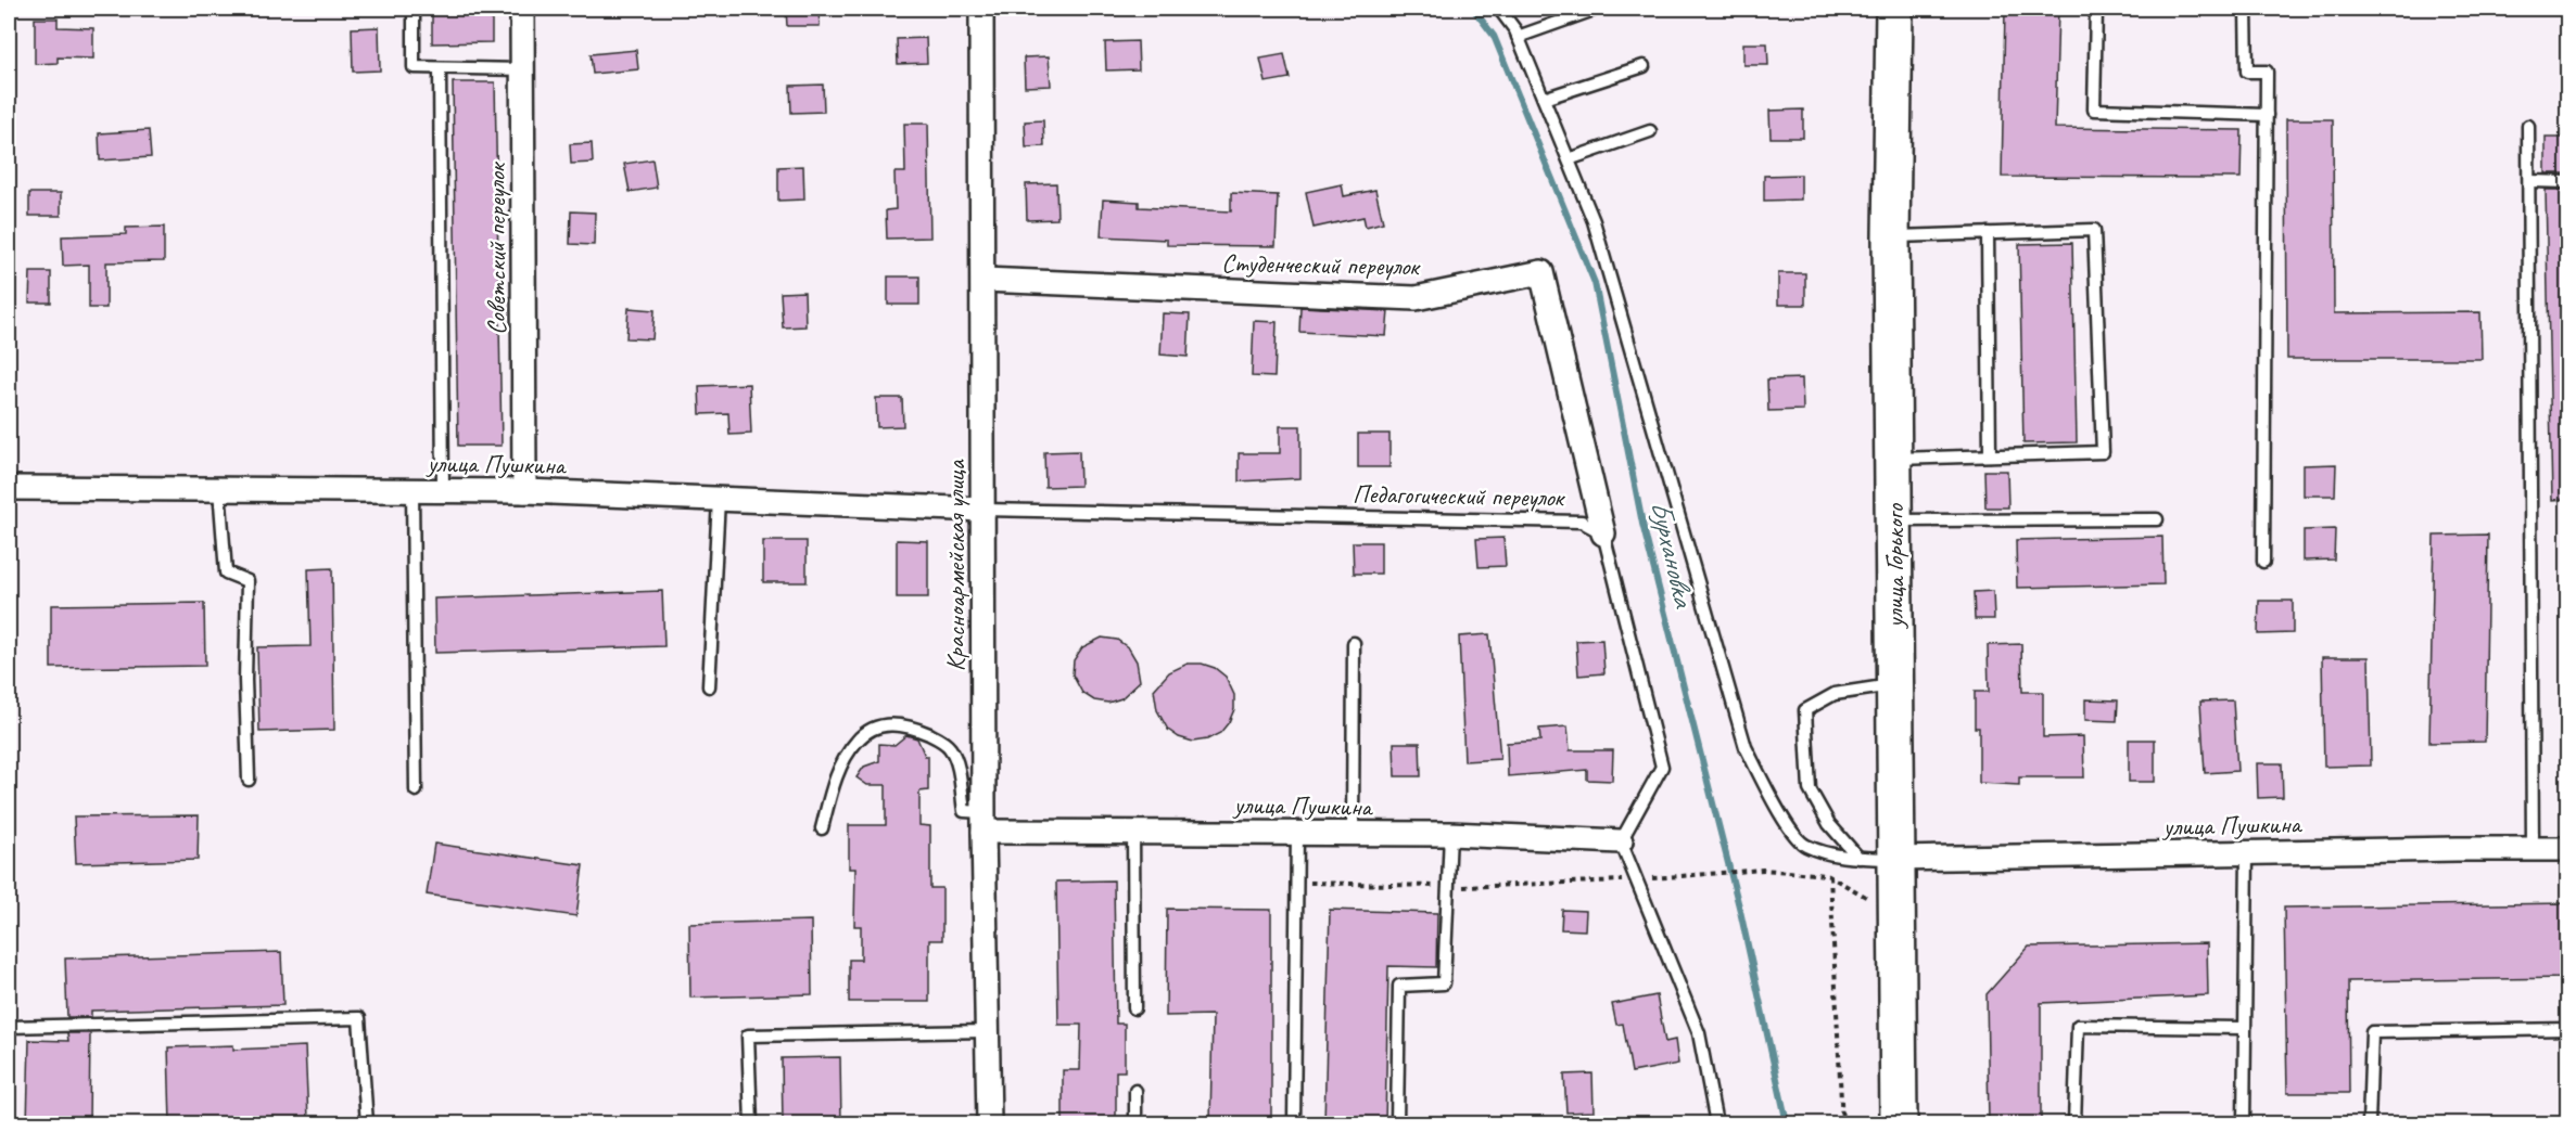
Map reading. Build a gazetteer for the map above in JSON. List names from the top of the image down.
{
  "streets": {
    "main road": ["улица Горького"],
    "street": [
      "Советский переулок",
      "Студенческий переулок",
      "улица Пушкина",
      "Красноармейская улица"
    ],
    "lane": ["Педагогический переулок"]
  },
  "crossings": [
    ["Советский переулок", "улица Пушкина"],
    ["Студенческий переулок", "Педагогический переулок"],
    ["Студенческий переулок", "Красноармейская улица"],
    ["улица Пушкина", "Педагогический переулок"],
    ["улица Пушкина", "Красноармейская улица"],
    ["улица Пушкина", "улица Горького"],
    ["Педагогический переулок", "Красноармейская улица"]
  ],
  "water": ["Бурхановка"]
}
